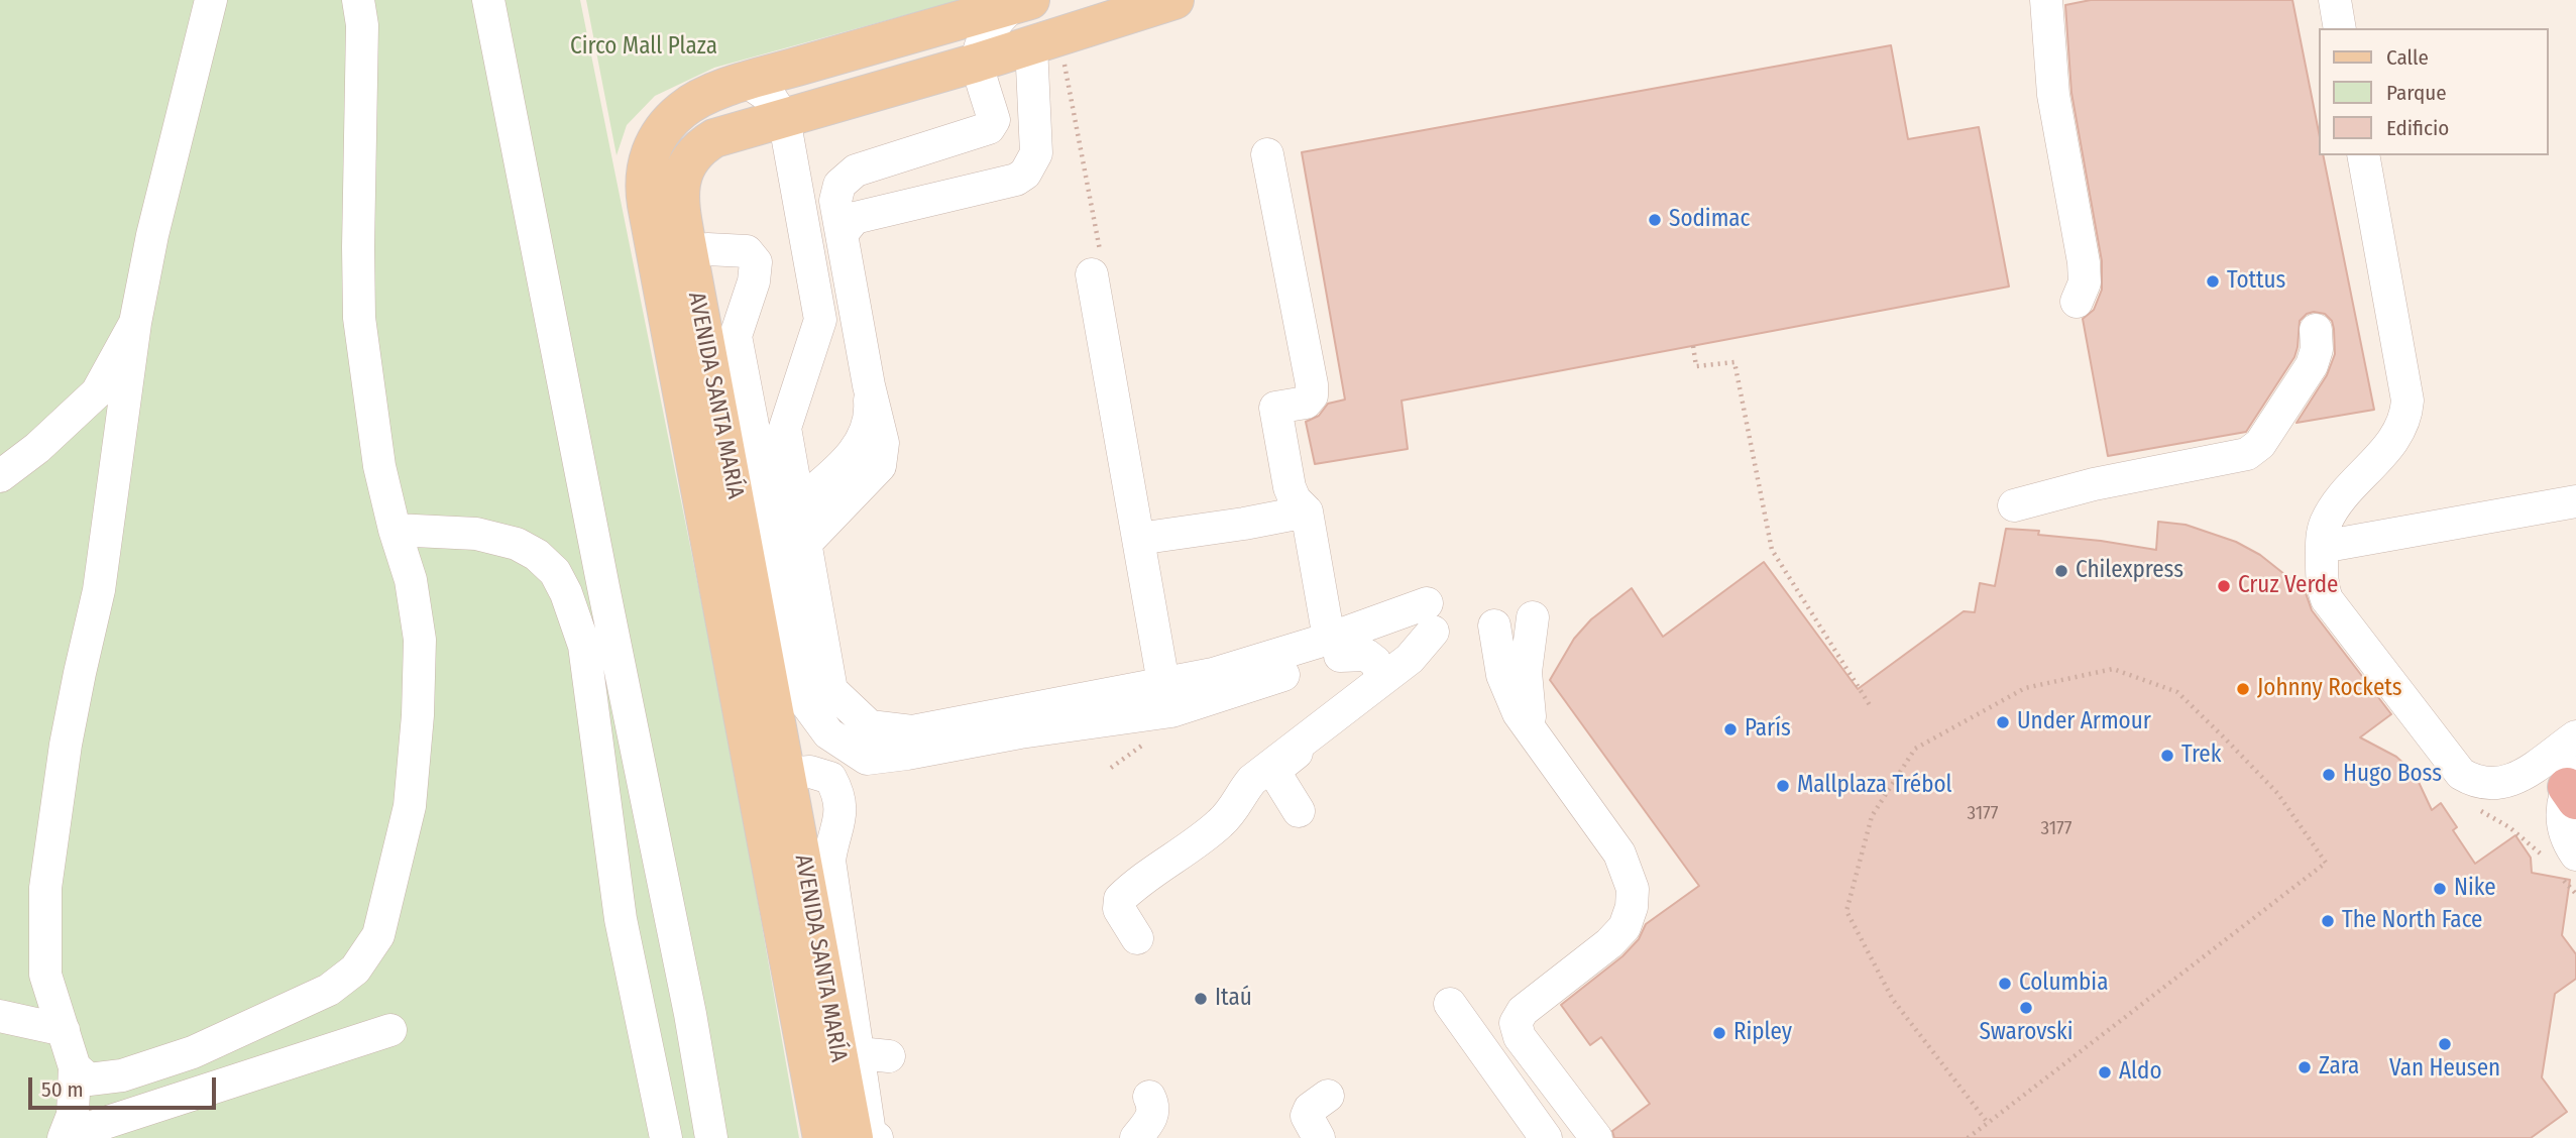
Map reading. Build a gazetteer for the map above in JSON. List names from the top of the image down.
{
  "streets": {
    "main road": ["AVENIDA SANTA MARÍA"]
  },
  "parks": ["Circo Mall Plaza"],
  "places": [
    "Sodimac",
    "Tottus",
    "Chilexpress",
    "Cruz Verde",
    "Johnny Rockets",
    "Under Armour",
    "París",
    "Trek",
    "Hugo Boss",
    "Mallplaza Trébol",
    "Nike",
    "The North Face",
    "Columbia",
    "Itaú",
    "Swarovski",
    "Ripley",
    "Van Heusen",
    "Zara",
    "Aldo"
  ],
  "house_numbers": ["3177", "3177"],
  "legend": ["Calle", "Parque", "Edificio"],
  "scale_bar": "50 m"
}
